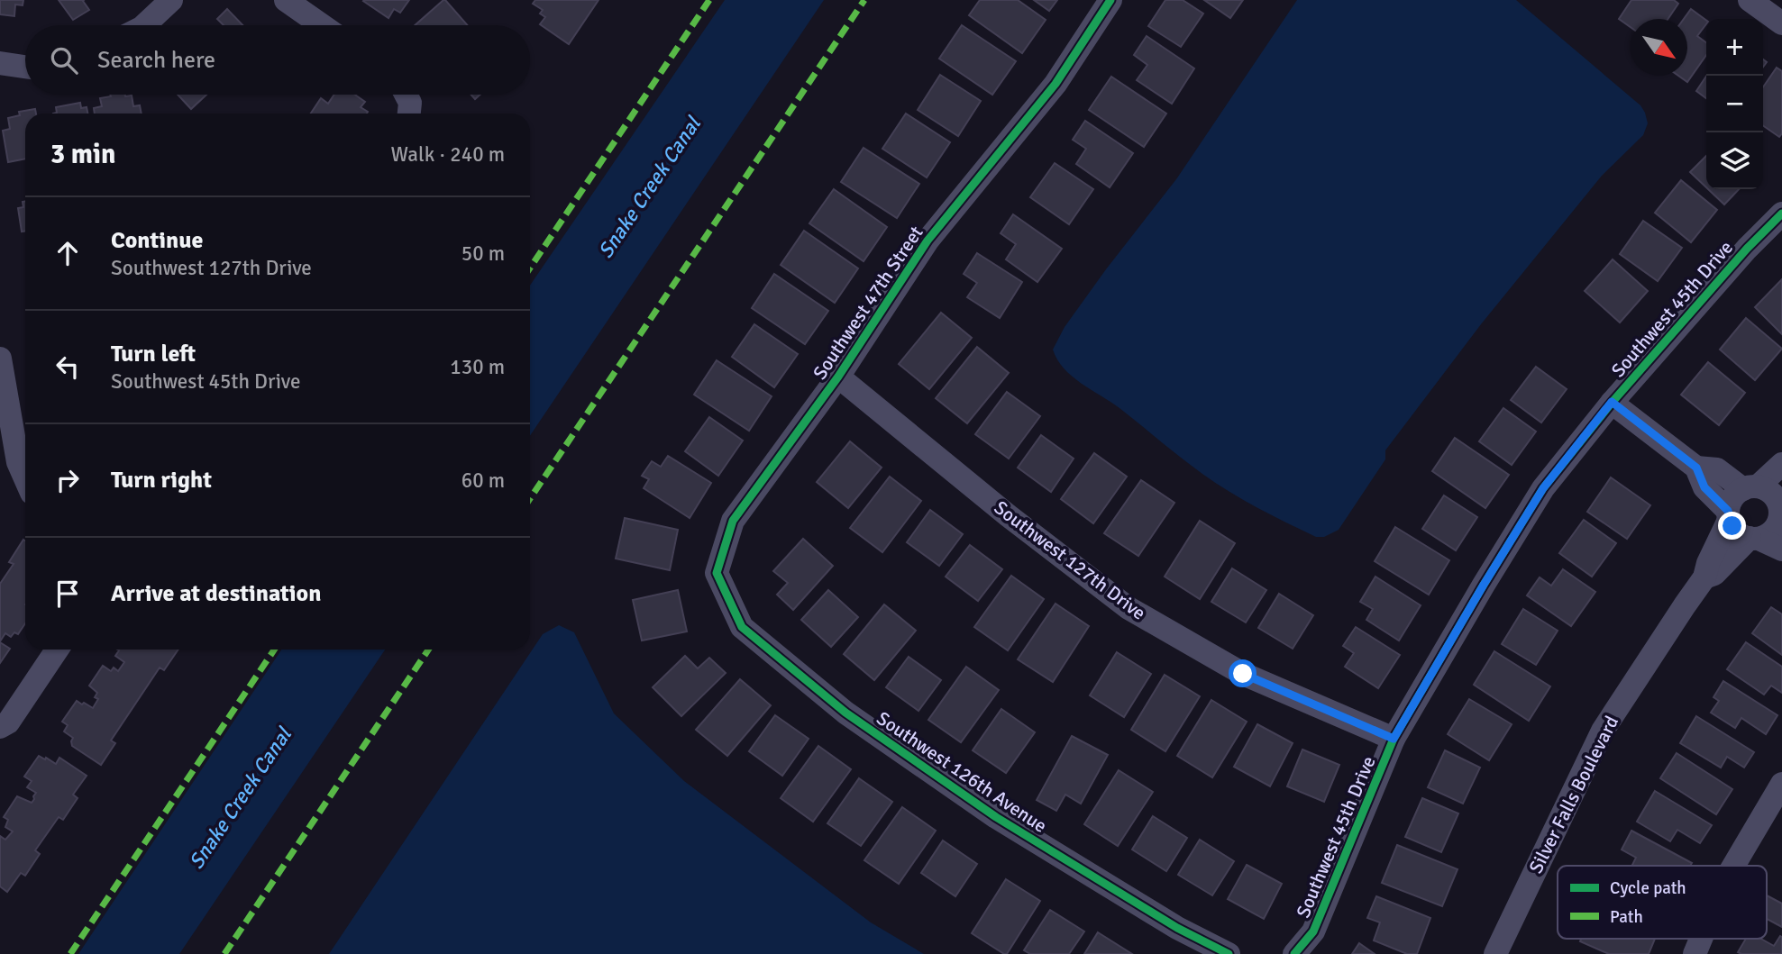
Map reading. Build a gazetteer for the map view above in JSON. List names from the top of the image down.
{
  "streets": {
    "street": [
      "Southwest 47th Street",
      "Southwest 45th Drive",
      "Southwest 127th Drive",
      "Southwest 126th Avenue",
      "Silver Falls Boulevard"
    ]
  },
  "crossings": [
    ["Southwest 47th Street", "Southwest 127th Drive"],
    ["Southwest 47th Street", "Southwest 126th Avenue"],
    ["Southwest 45th Drive", "Southwest 127th Drive"]
  ],
  "water": ["Snake Creek Canal"],
  "legend": ["Cycle path", "Path"],
  "north": "bottom right",
  "page": {
    "map_buttons": ["+", "−"],
    "search": "Search here",
    "heading": ["3 min", "Walk · 240 m"],
    "list": [
      ["Continue", "Southwest 127th Drive", "50 m"],
      ["Turn left", "Southwest 45th Drive", "130 m"],
      ["Turn right", "60 m"],
      "Arrive at destination"
    ]
  }
}
